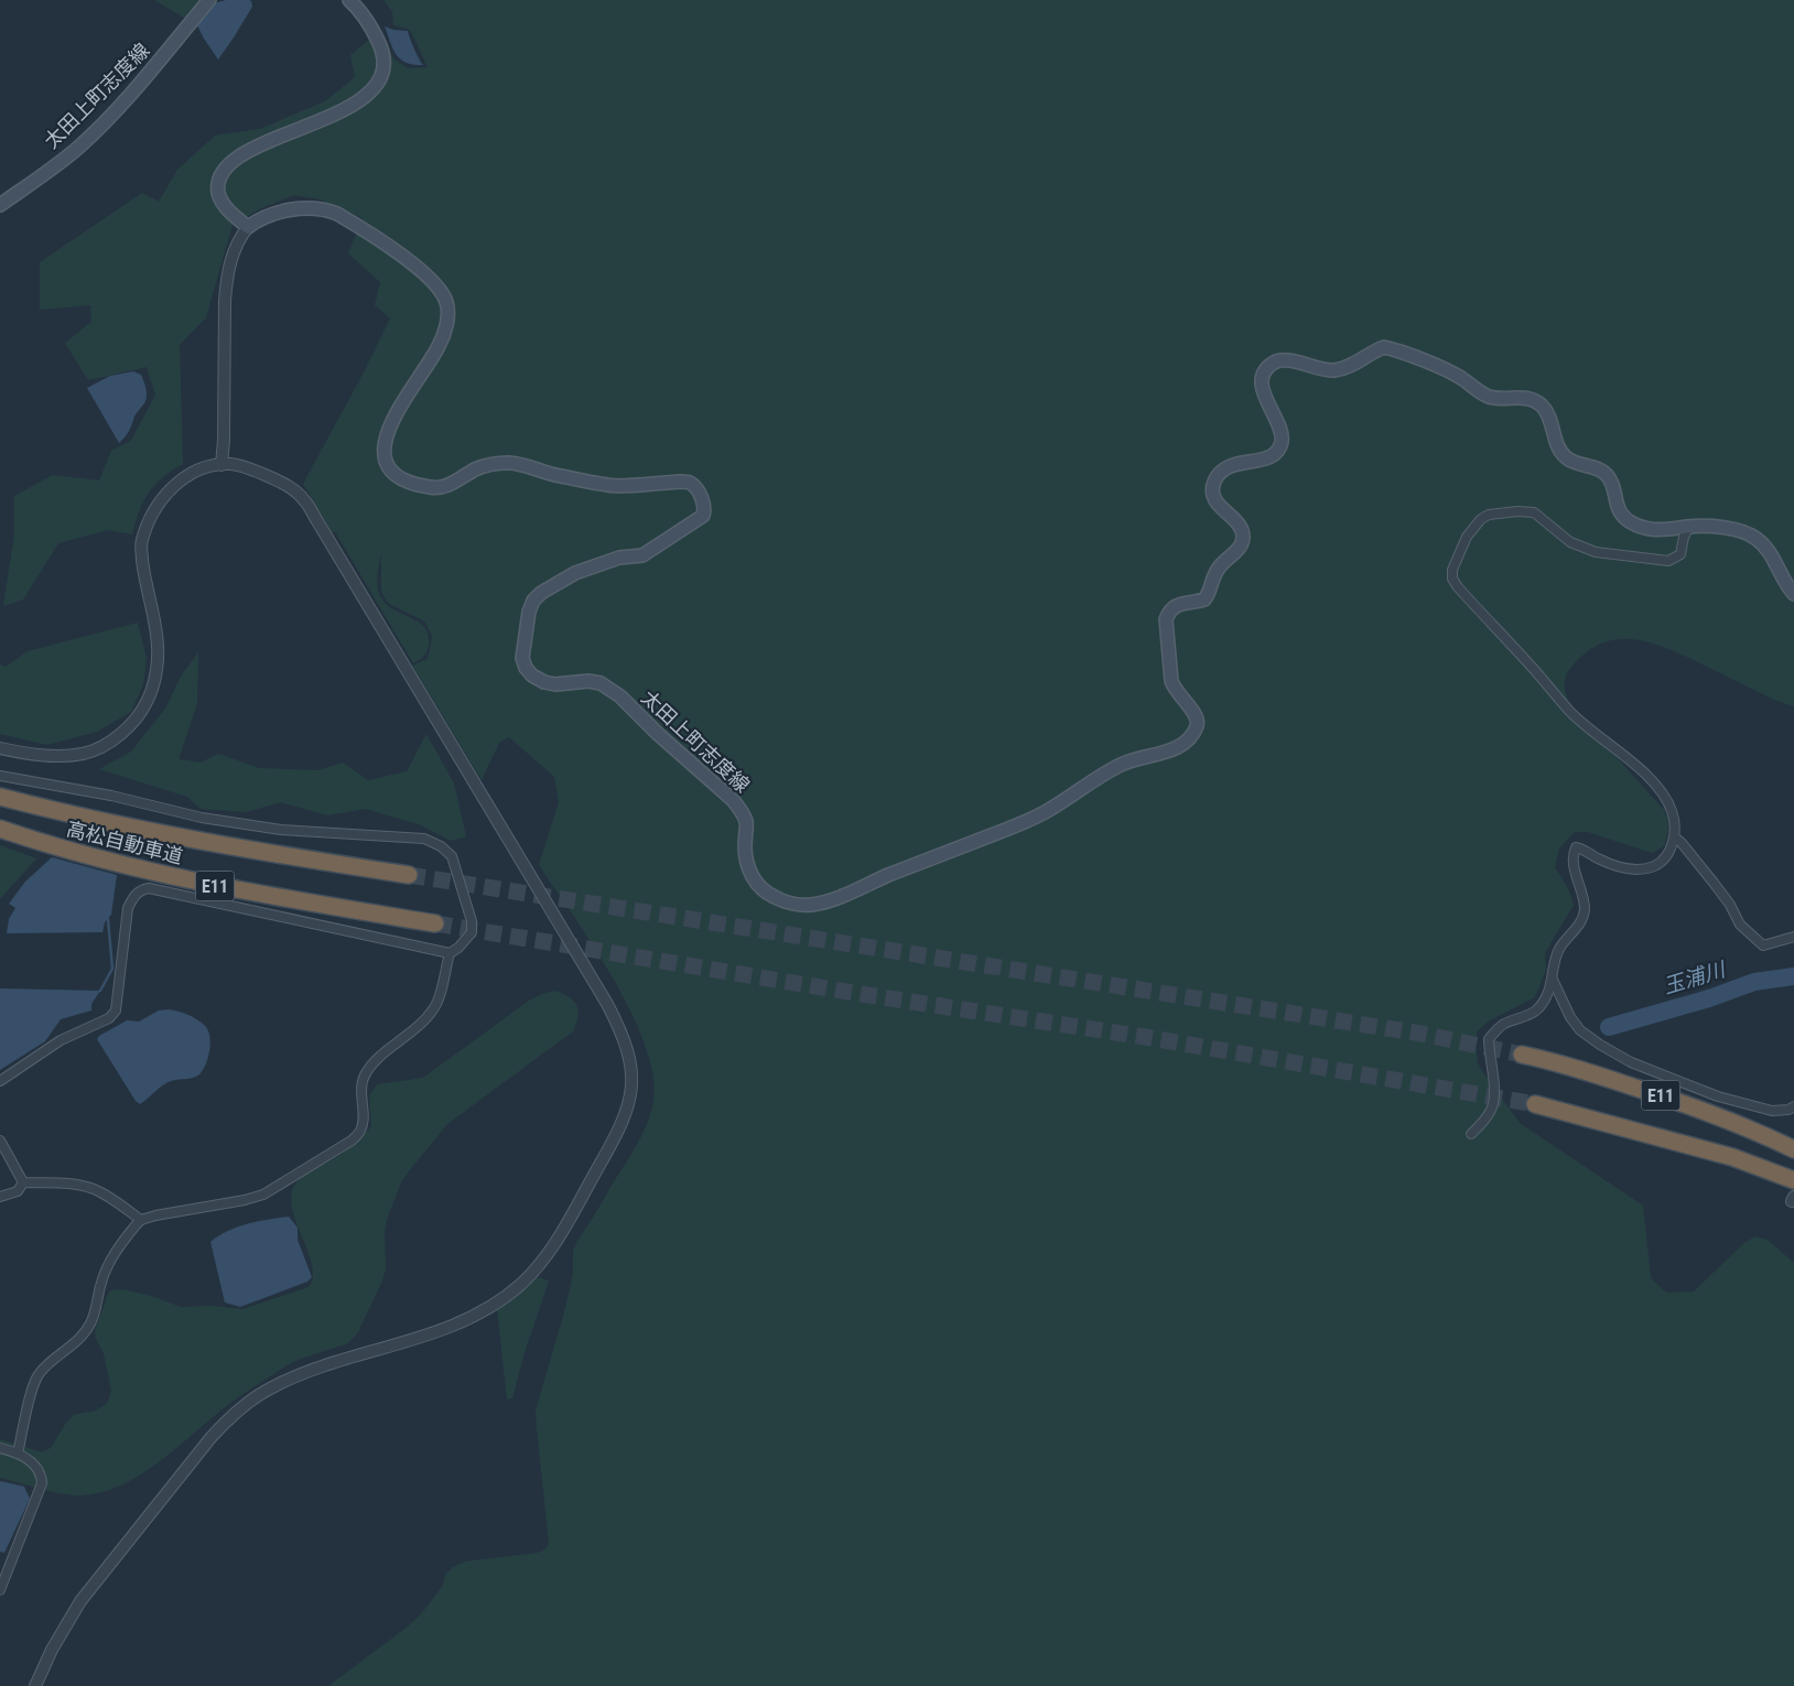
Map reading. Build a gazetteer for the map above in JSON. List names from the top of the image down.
{
  "streets": {
    "highway": ["高松自動車道", "E11"],
    "main road": ["太田上町志度線"]
  },
  "water": ["玉浦川"]
}
